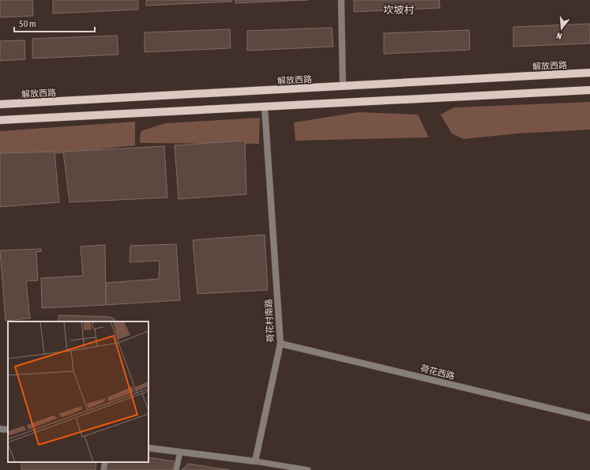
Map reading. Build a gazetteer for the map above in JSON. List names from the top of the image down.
{
  "streets": {
    "main road": ["解放西路"],
    "street": ["荷花村南路", "荷花西路"]
  },
  "crossings": [
    ["荷花村南路", "荷花西路"]
  ],
  "districts": ["坎坡村"],
  "scale_bar": "50 m",
  "north": "bottom"
}
